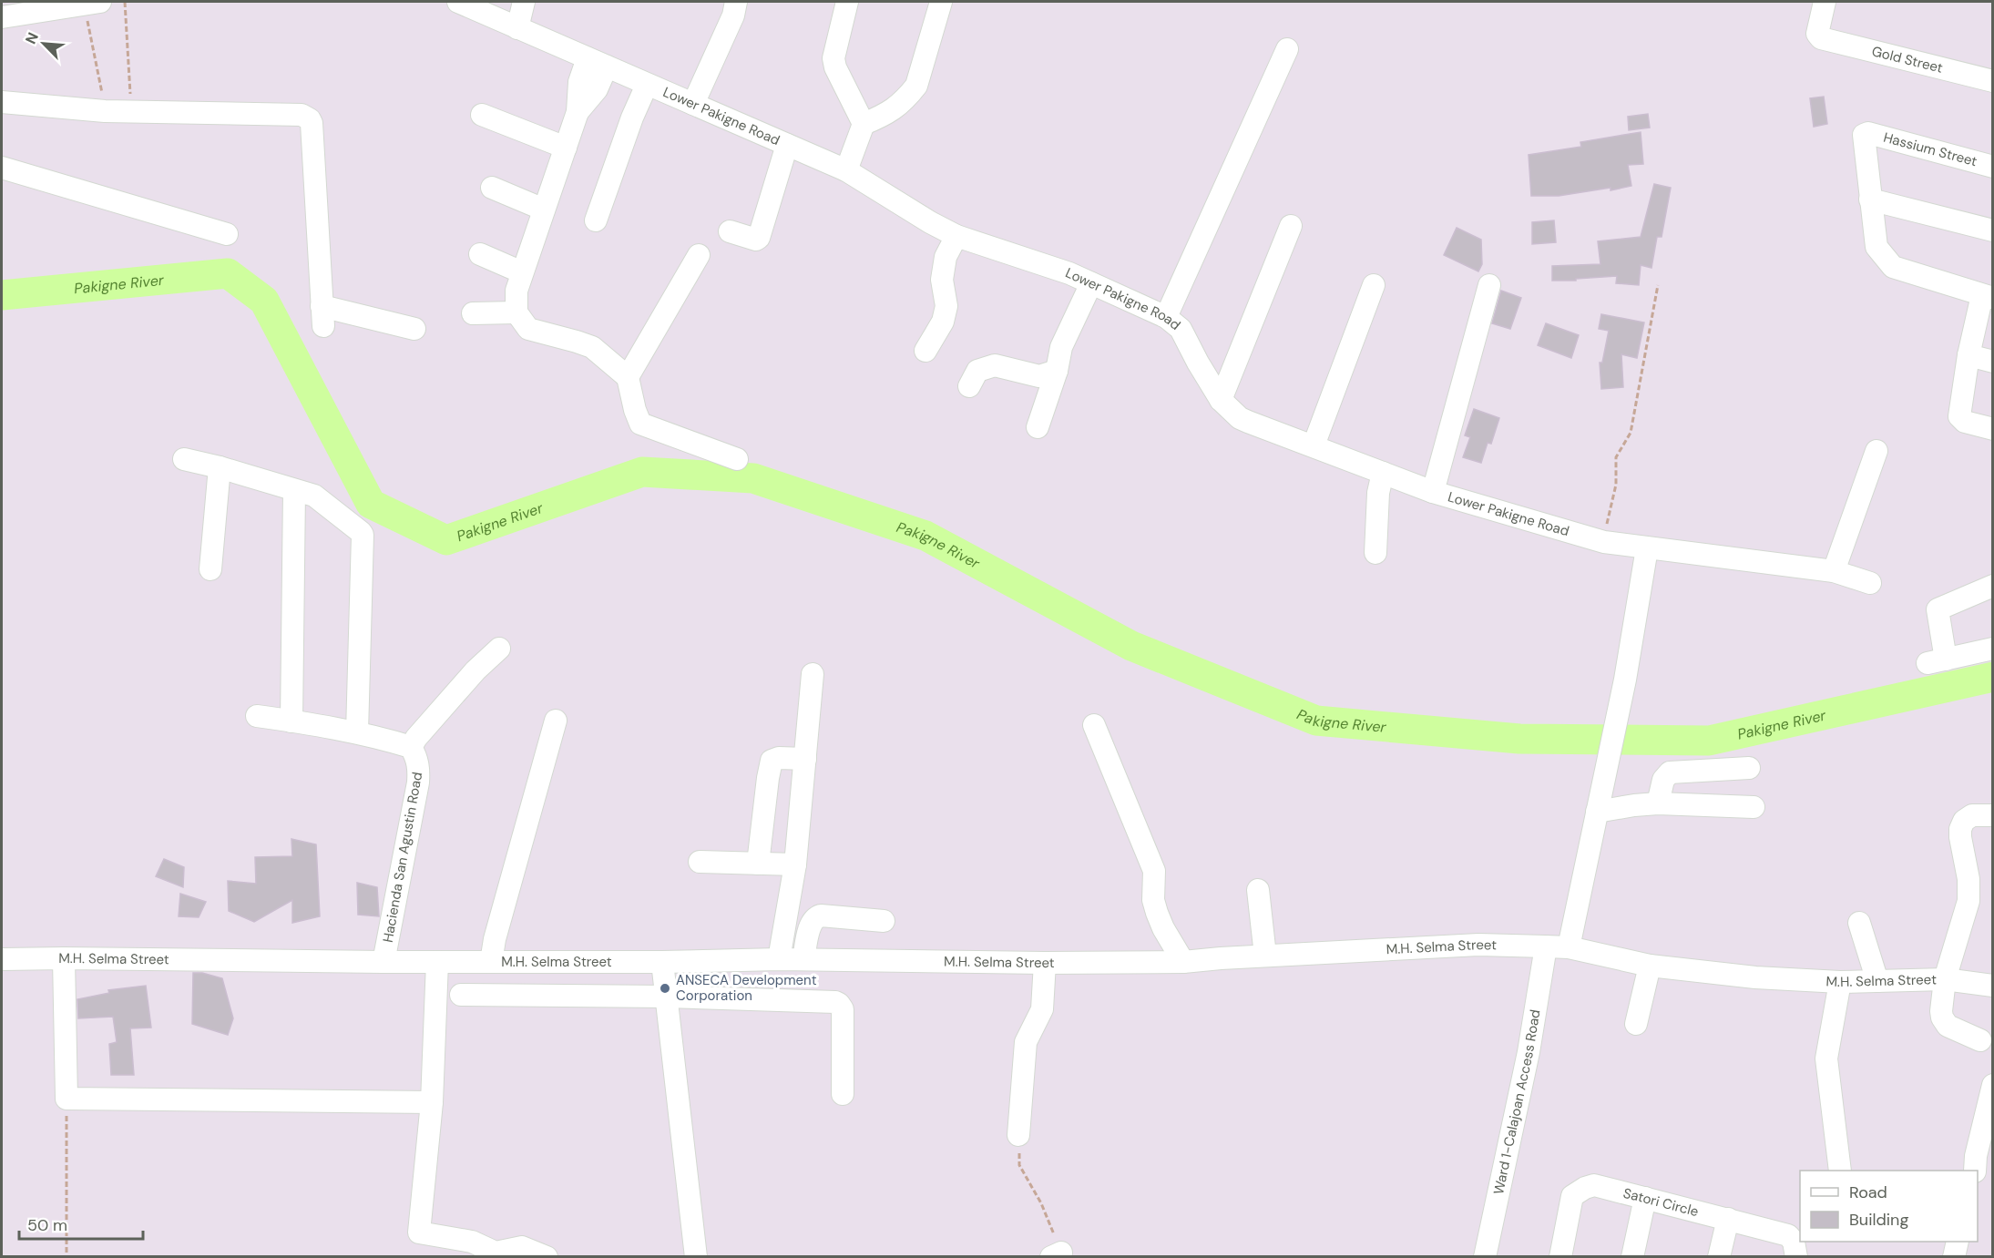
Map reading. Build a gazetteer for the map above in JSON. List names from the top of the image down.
{
  "streets": {
    "street": [
      "Gold Street",
      "Lower Pakigne Road",
      "Hassium Street",
      "Hacienda San Agustin Road",
      "M.H. Selma Street",
      "Ward 1-Calajoan Access Road",
      "Satori Circle"
    ]
  },
  "crossings": [
    ["Hacienda San Agustin Road", "M.H. Selma Street"],
    ["M.H. Selma Street", "Ward 1-Calajoan Access Road"]
  ],
  "water": ["Pakigne River"],
  "places": ["ANSECA Development Corporation"],
  "legend": ["Road", "Building"],
  "scale_bar": "50 m",
  "north": "top left"
}
